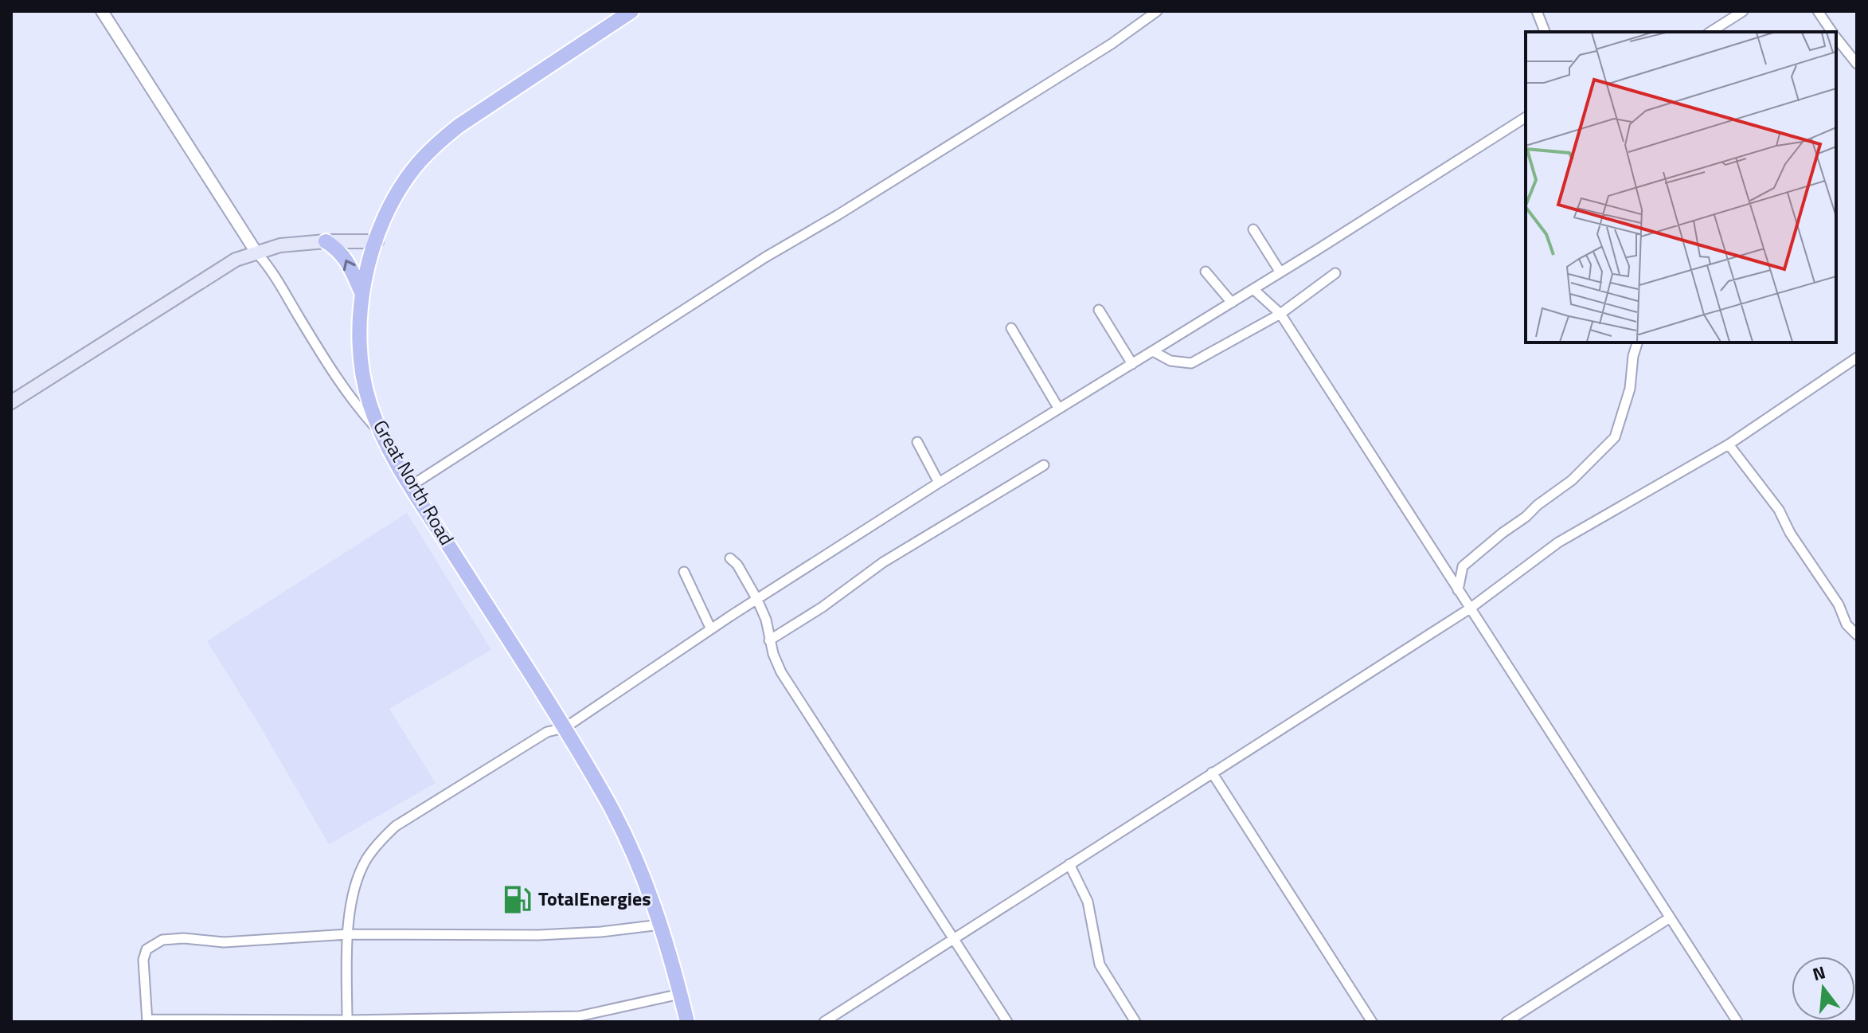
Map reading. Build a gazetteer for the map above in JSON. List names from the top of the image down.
{
  "streets": {
    "highway": ["Great North Road"]
  },
  "places": {
    "fuel station": ["TotalEnergies"]
  },
  "north": "top"
}
